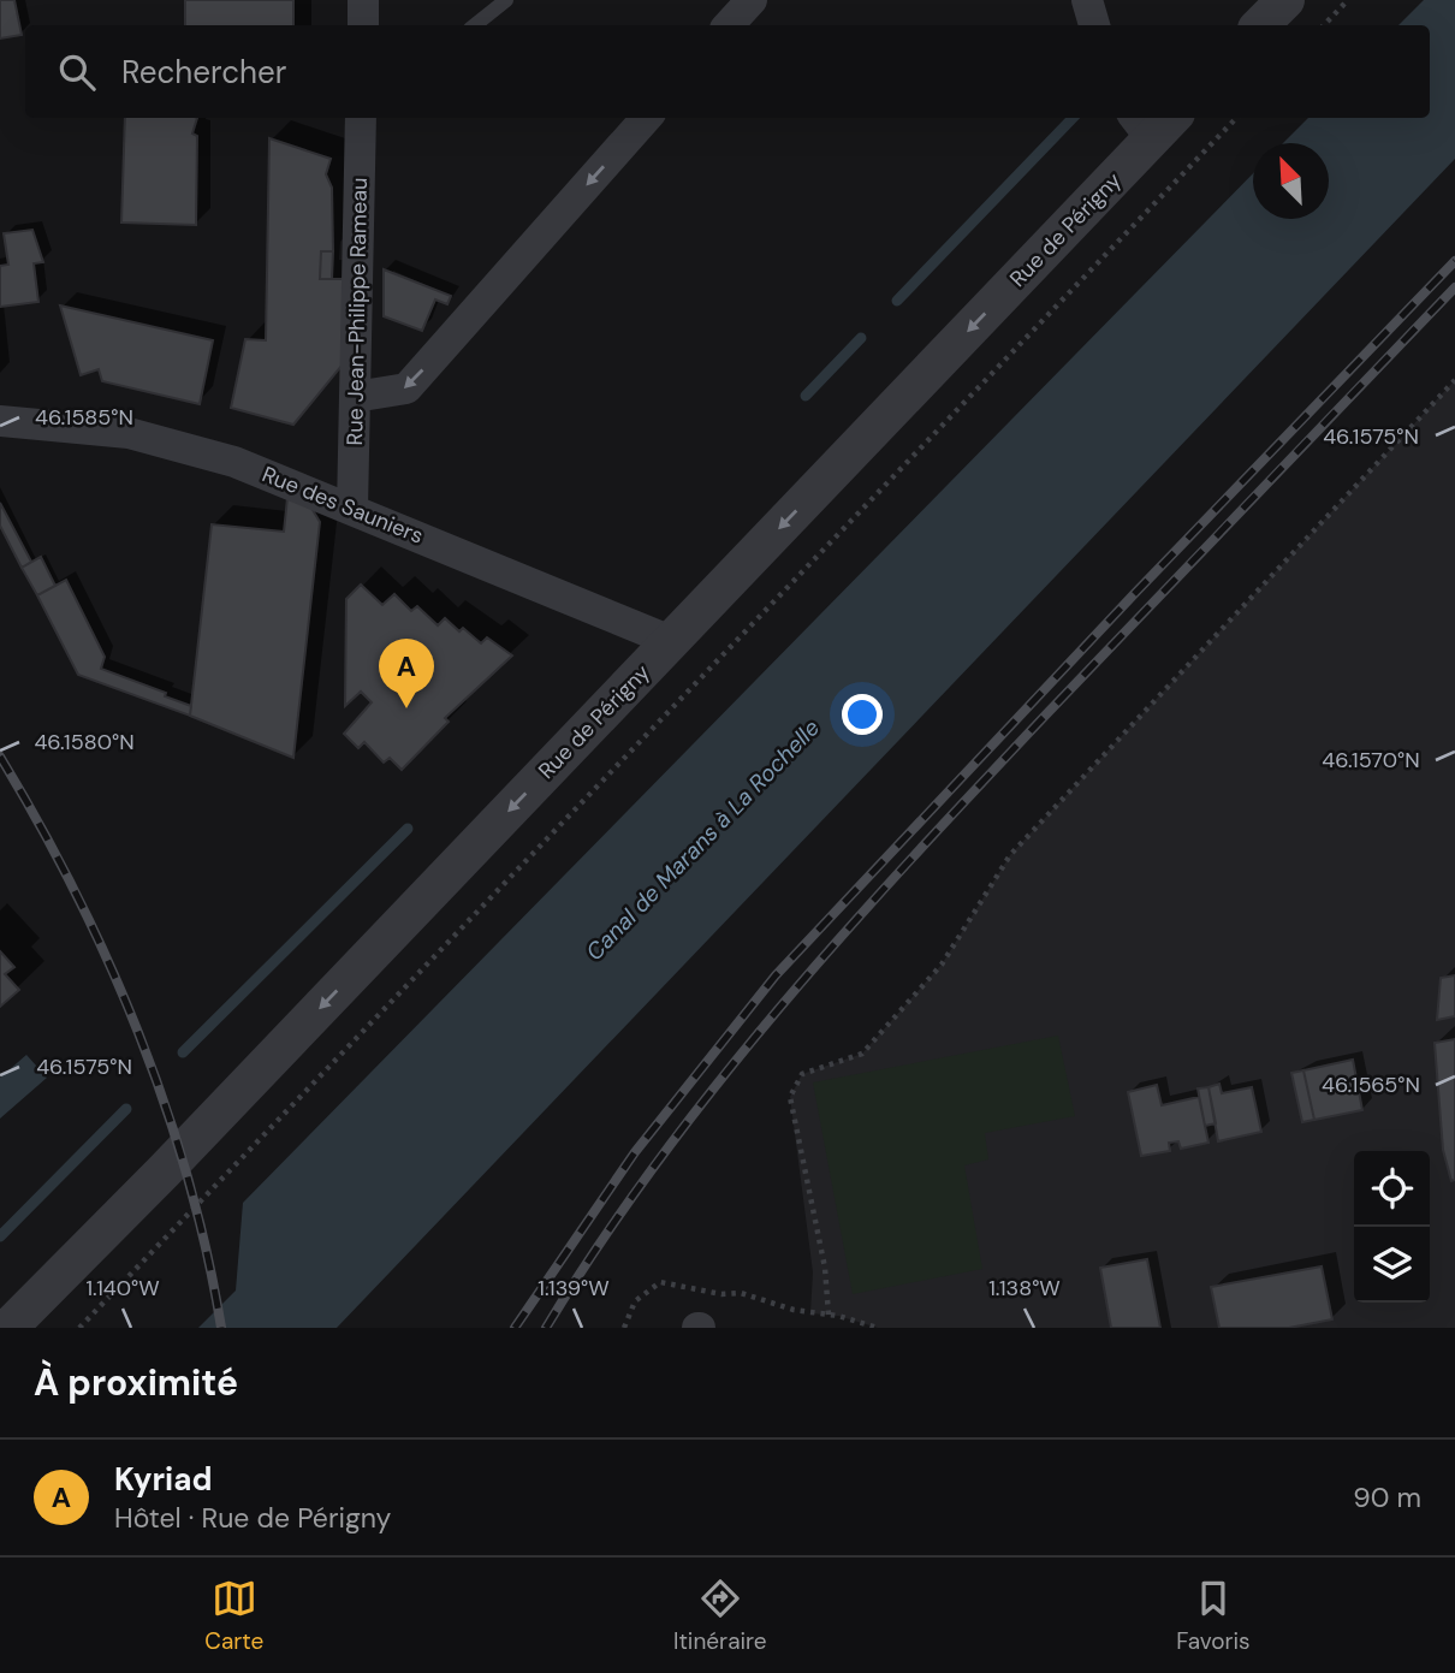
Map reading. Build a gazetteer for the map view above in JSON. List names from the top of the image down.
{
  "streets": {
    "street": ["Rue de Périgny", "Rue Jean-Philippe Rameau", "Rue des Sauniers"]
  },
  "crossings": [
    ["Rue de Périgny", "Rue des Sauniers"],
    ["Rue Jean-Philippe Rameau", "Rue des Sauniers"]
  ],
  "one_way": ["Rue de Périgny"],
  "water": ["Canal de Marans à La Rochelle"],
  "north": "top left",
  "page": {
    "search": "Rechercher",
    "pins": "A",
    "heading": "À proximité",
    "list": [
      {
        "mark": "A",
        "name": "Kyriad",
        "note": "Hôtel · Rue de Périgny",
        "value": "90 m"
      }
    ],
    "nav": ["Carte", "Itinéraire", "Favoris"]
  },
  "coordinates": [
    "46.1585°N",
    "46.1575°N",
    "46.1580°N",
    "46.1570°N",
    "46.1565°N",
    "1.140°W",
    "1.139°W",
    "1.138°W"
  ]
}
